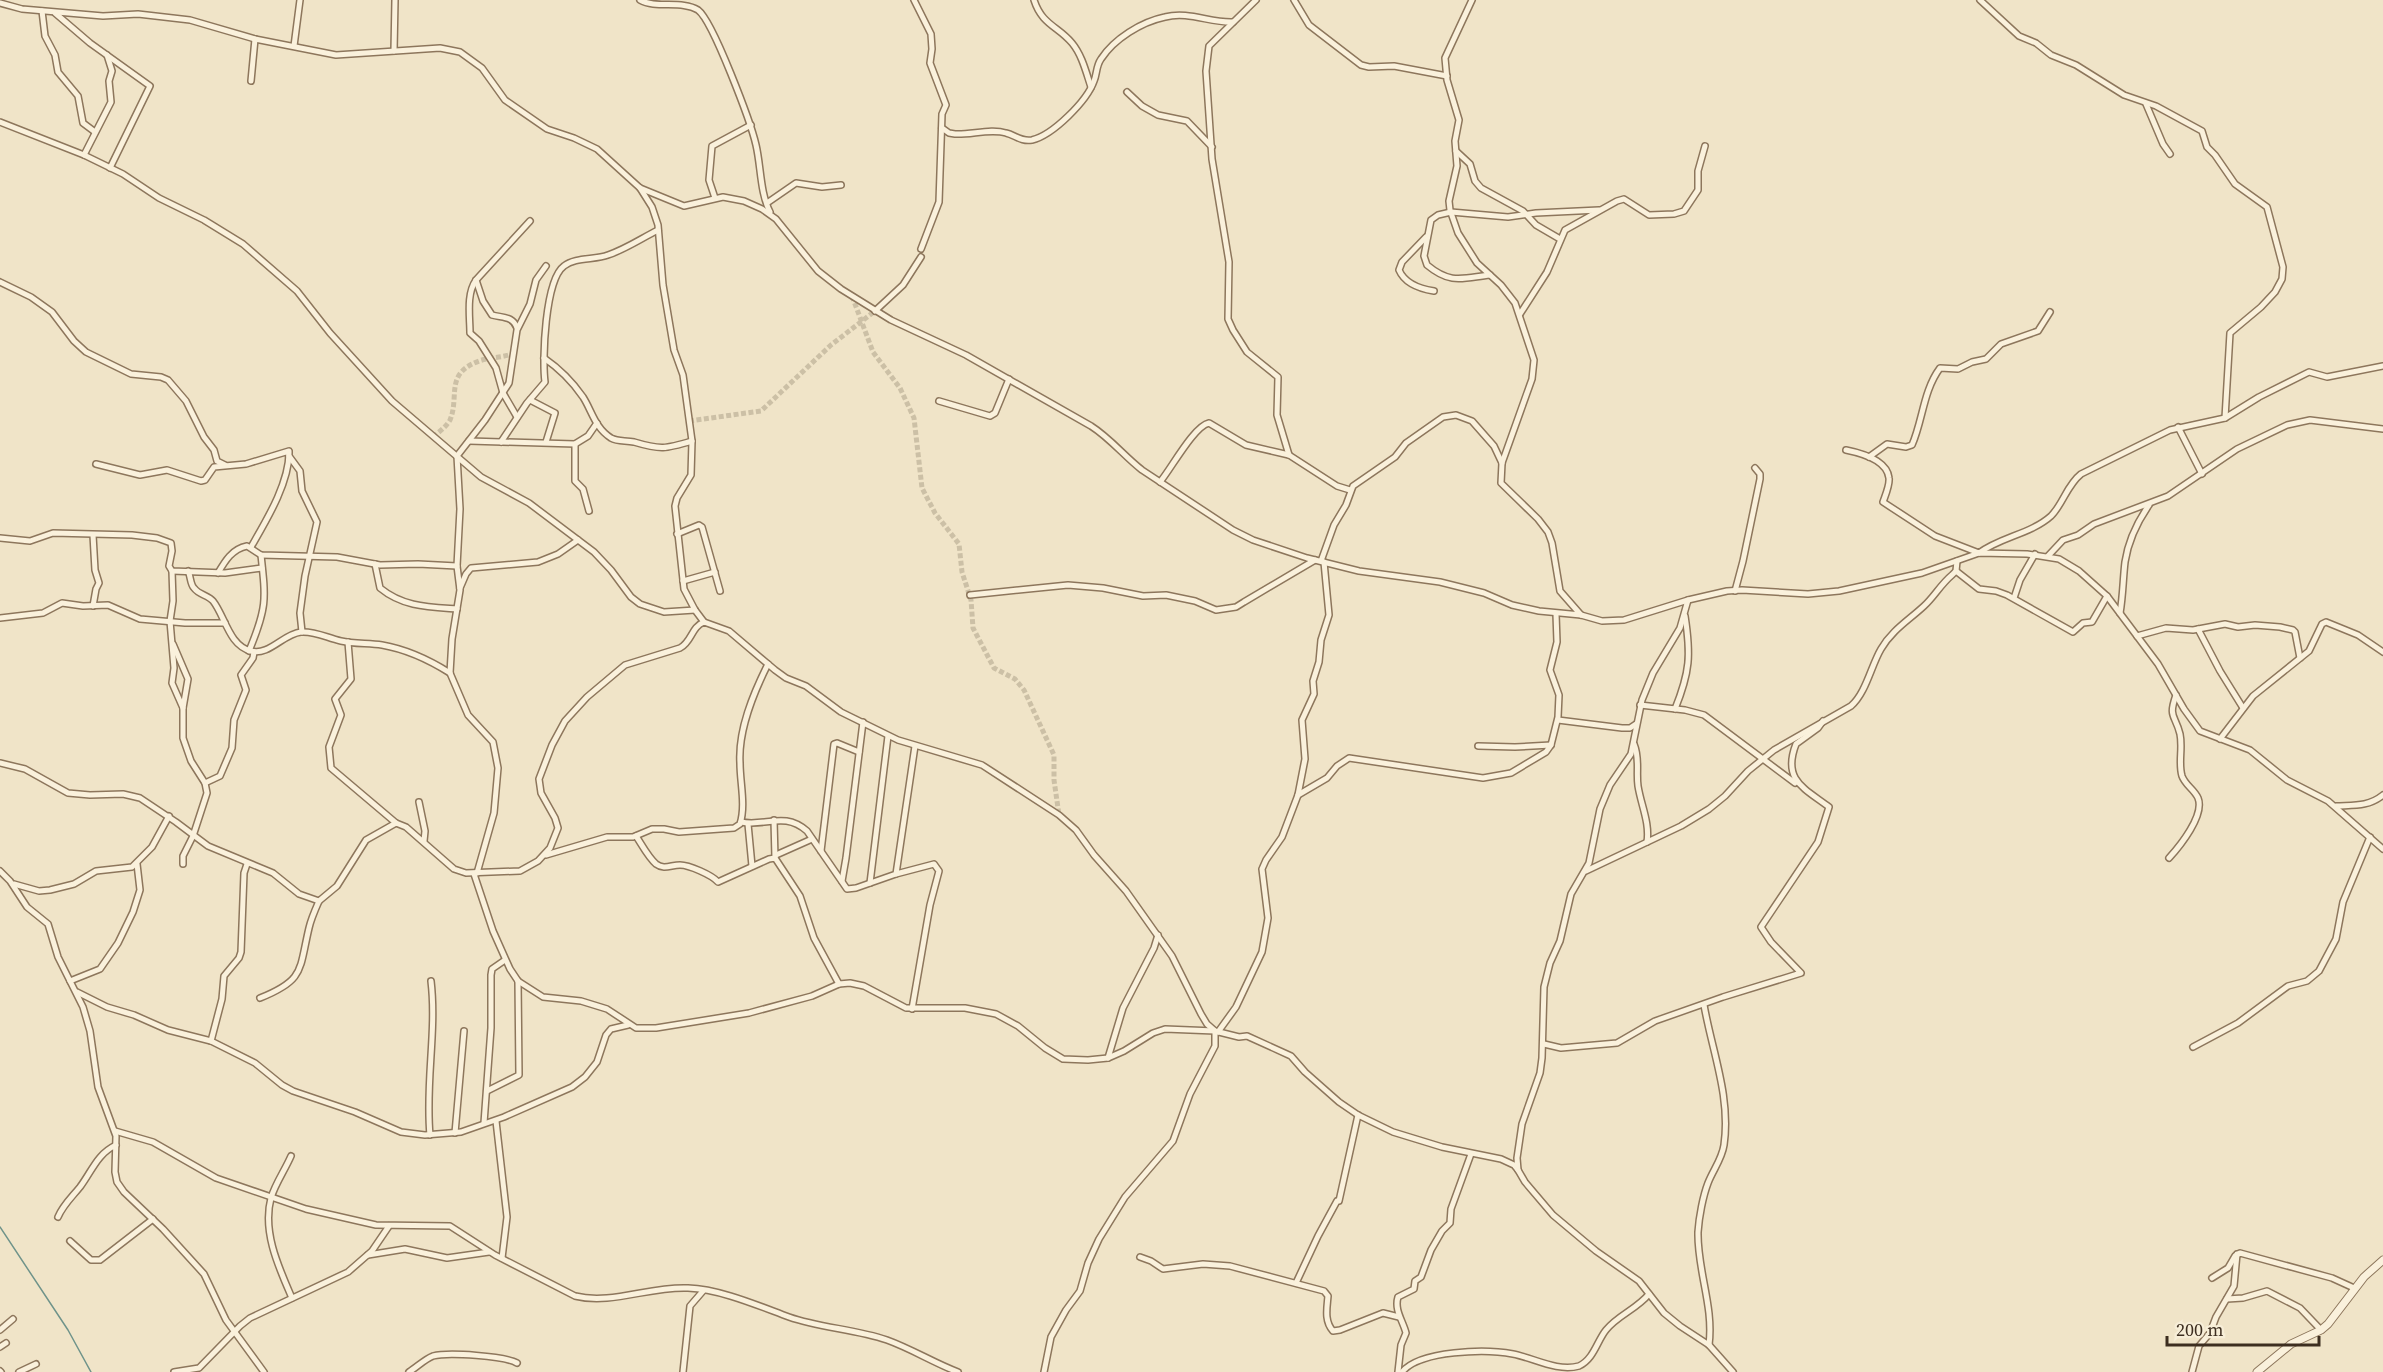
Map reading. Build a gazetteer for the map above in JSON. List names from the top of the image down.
{
  "scale_bar": "200 m"
}
